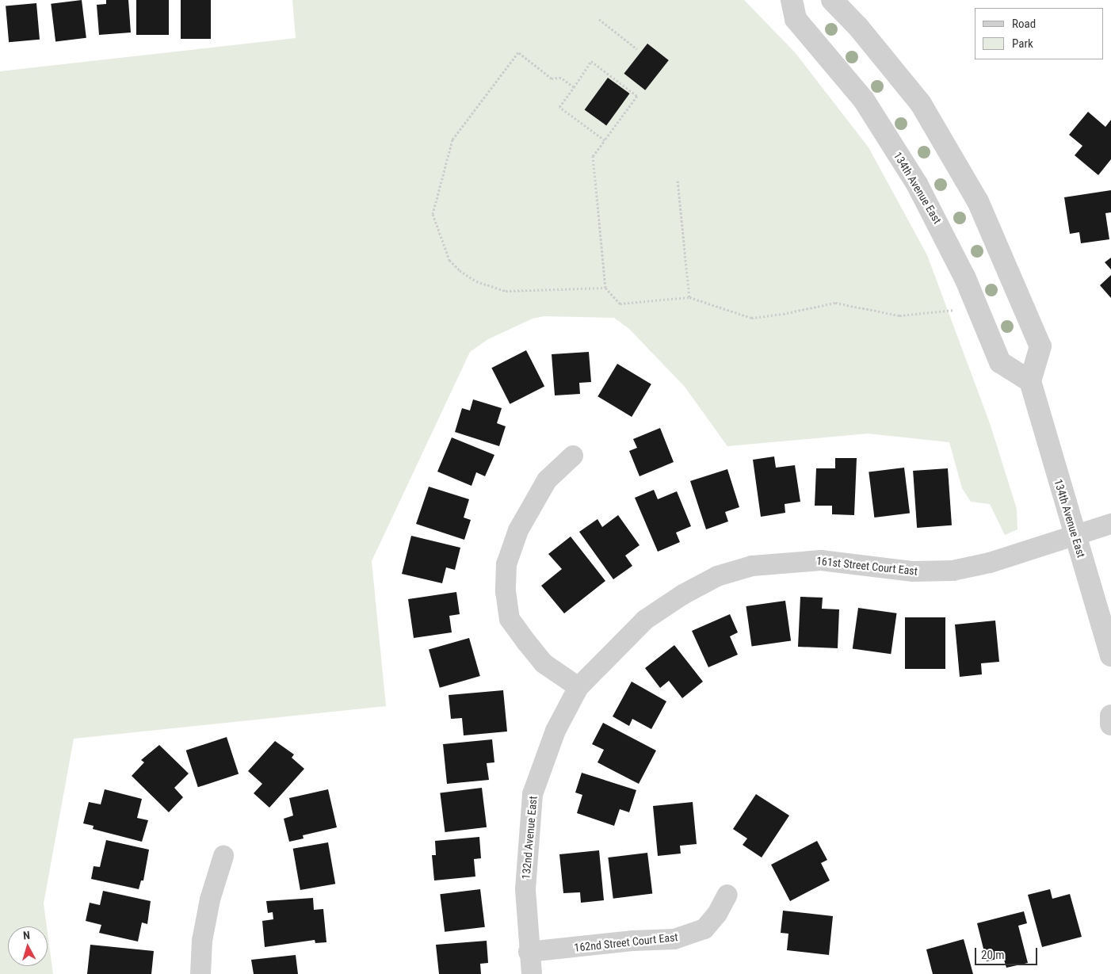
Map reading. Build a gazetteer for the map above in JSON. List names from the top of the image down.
{
  "streets": {
    "street": [
      "134th Avenue East",
      "161st Street Court East",
      "132nd Avenue East",
      "162nd Street Court East"
    ]
  },
  "crossings": [
    ["134th Avenue East", "161st Street Court East"],
    ["161st Street Court East", "132nd Avenue East"],
    ["132nd Avenue East", "162nd Street Court East"]
  ],
  "legend": ["Road", "Park"],
  "scale_bar": "20 m",
  "north": "top"
}
